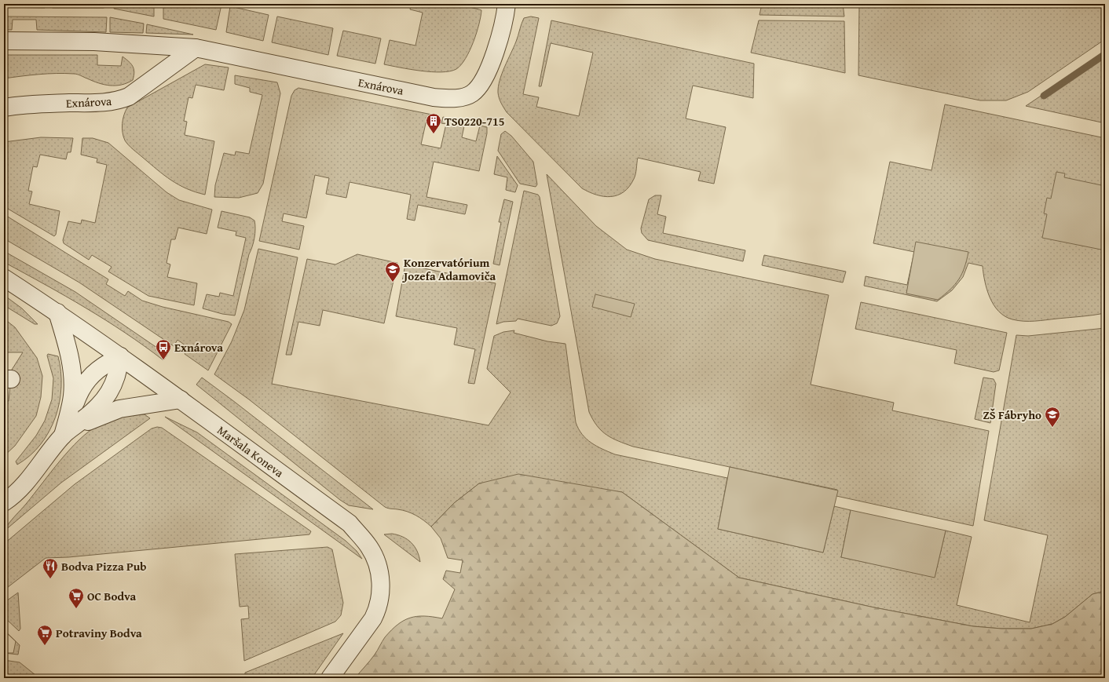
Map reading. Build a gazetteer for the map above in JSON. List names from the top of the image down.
{
  "streets": {
    "street": ["Exnárova", "Maršala Koneva"]
  },
  "places": {
    "building": ["TS0220-715"],
    "school or university": ["Konzervatórium Jozefa Adamoviča", "ZŠ Fábryho"],
    "bus stop": ["Exnárova"],
    "restaurant": ["Bodva Pizza Pub"],
    "supermarket": ["OC Bodva", "Potraviny Bodva"]
  }
}
